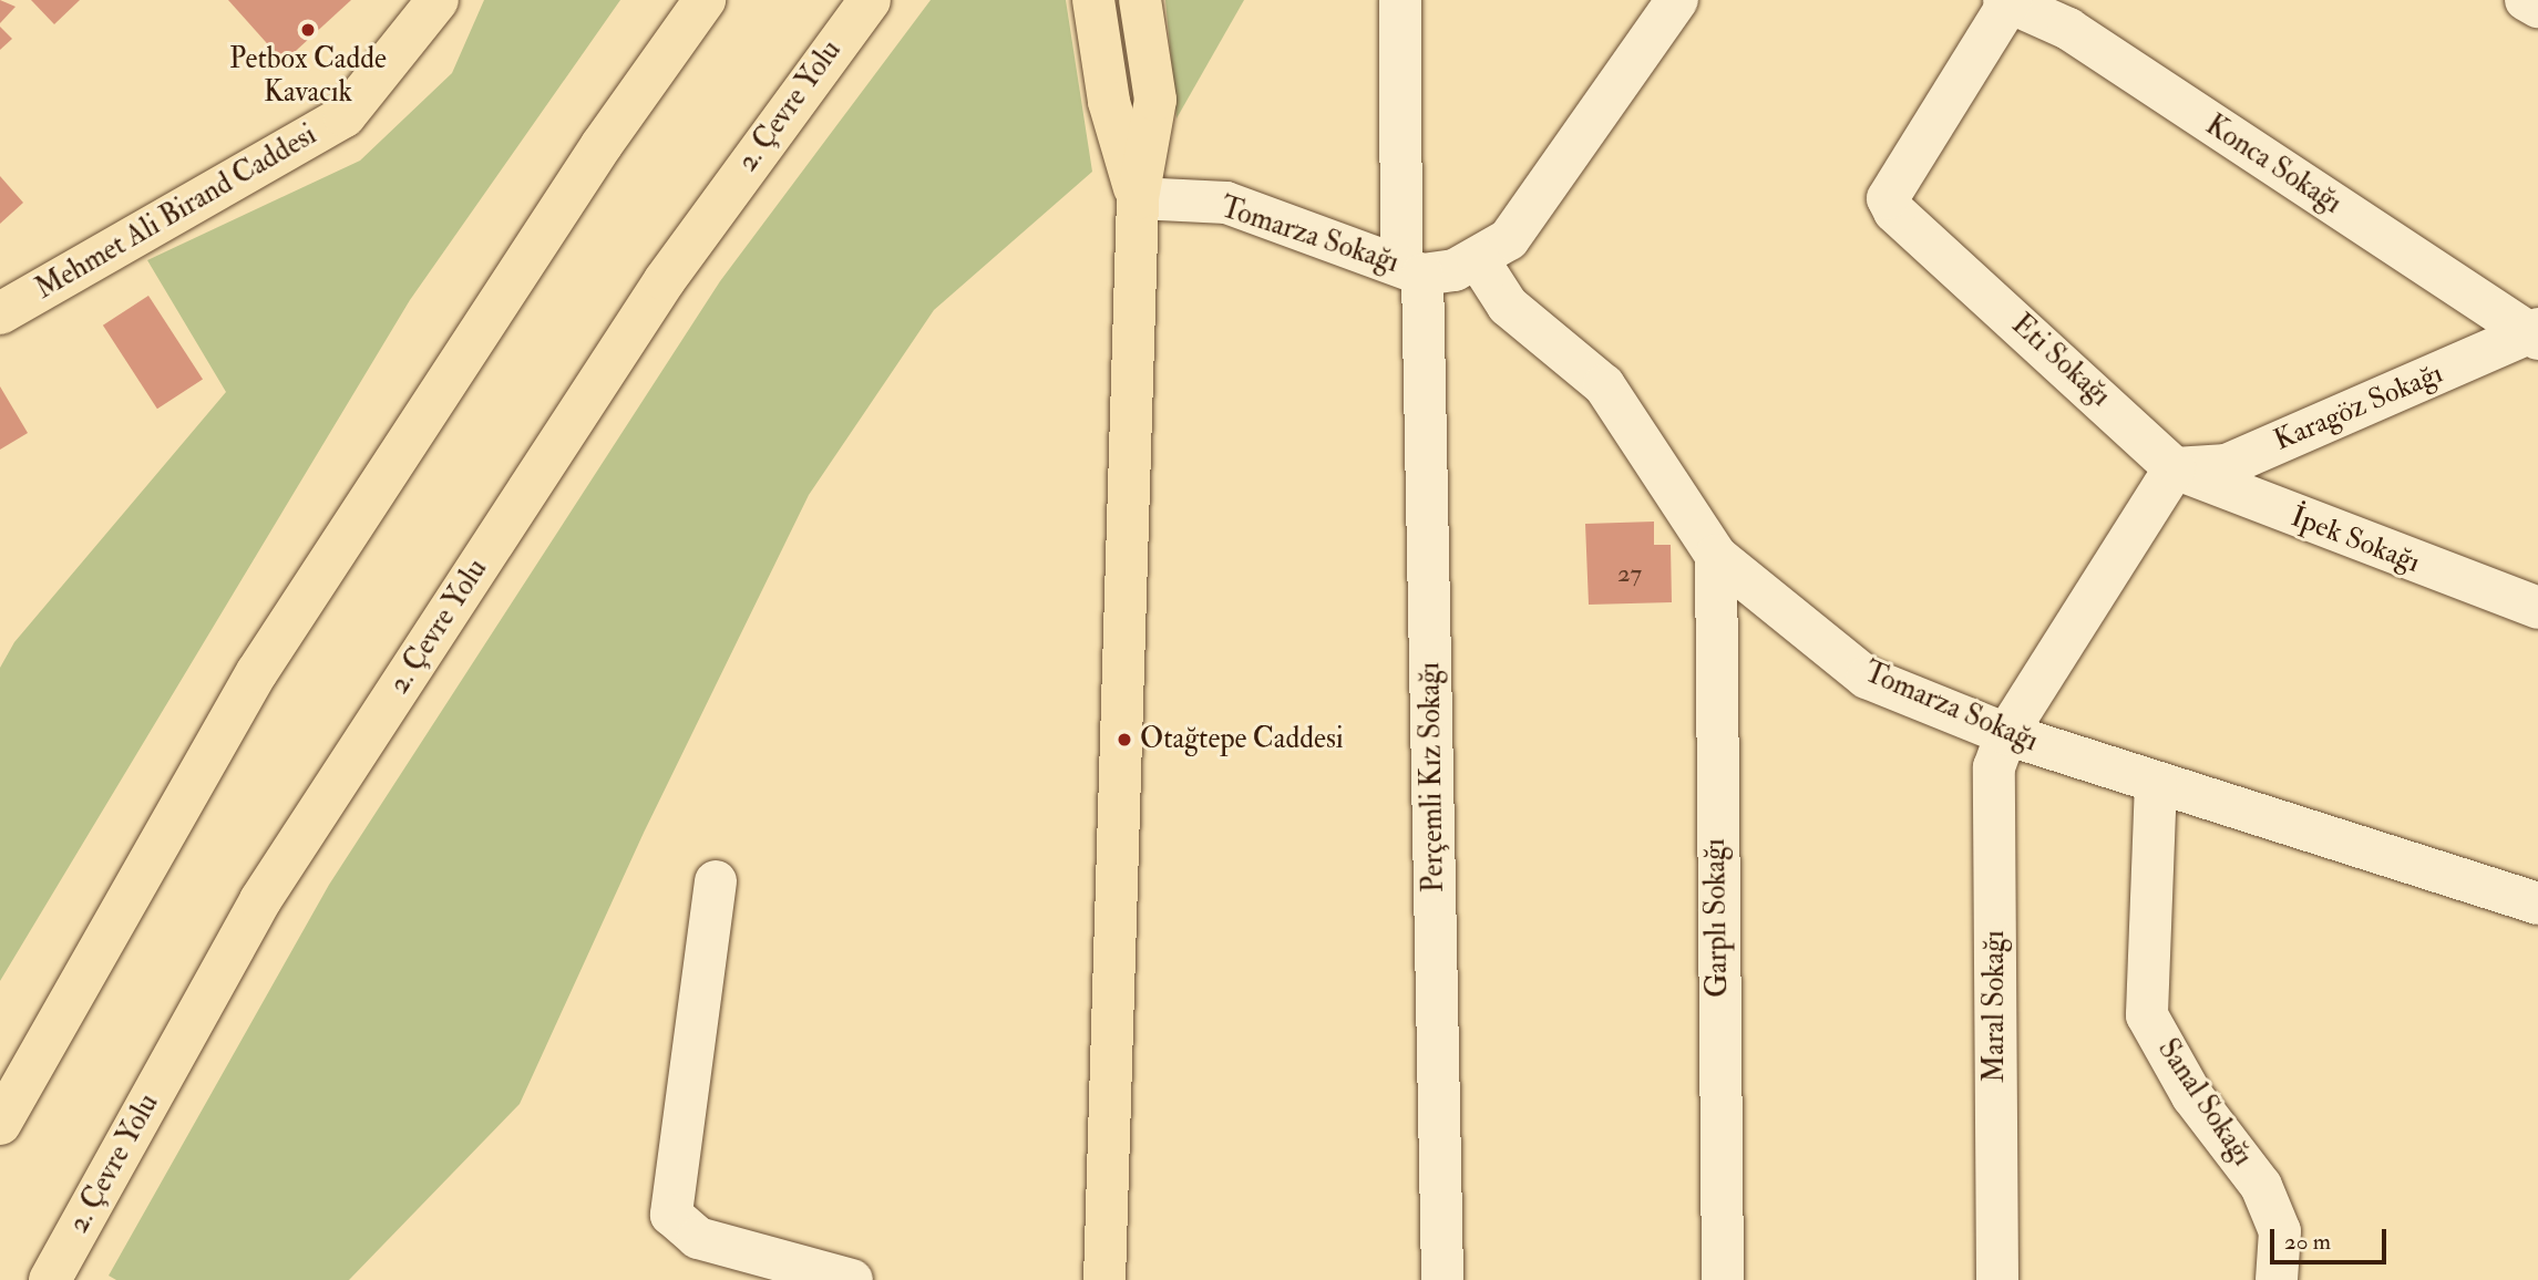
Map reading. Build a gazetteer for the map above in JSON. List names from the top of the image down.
{
  "streets": {
    "main road": ["2. Çevre Yolu", "Mehmet Ali Birand Caddesi"],
    "street": [
      "Konca Sokağı",
      "Tomarza Sokağı",
      "Eti Sokağı",
      "Karagöz Sokağı",
      "İpek Sokağı",
      "Perçemli Kız Sokağı",
      "Garplı Sokağı",
      "Maral Sokağı",
      "Sanal Sokağı"
    ]
  },
  "crossings": [
    ["Konca Sokağı", "Eti Sokağı"],
    ["Konca Sokağı", "Karagöz Sokağı"],
    ["Tomarza Sokağı", "Perçemli Kız Sokağı"],
    ["Tomarza Sokağı", "Garplı Sokağı"],
    ["Tomarza Sokağı", "Maral Sokağı"],
    ["Tomarza Sokağı", "Sanal Sokağı"],
    ["Eti Sokağı", "Karagöz Sokağı"],
    ["Eti Sokağı", "İpek Sokağı"],
    ["Karagöz Sokağı", "İpek Sokağı"]
  ],
  "places": ["Petbox Cadde Kavacık", "Otağtepe Caddesi"],
  "house_numbers": ["27"],
  "scale_bar": "20 m"
}
